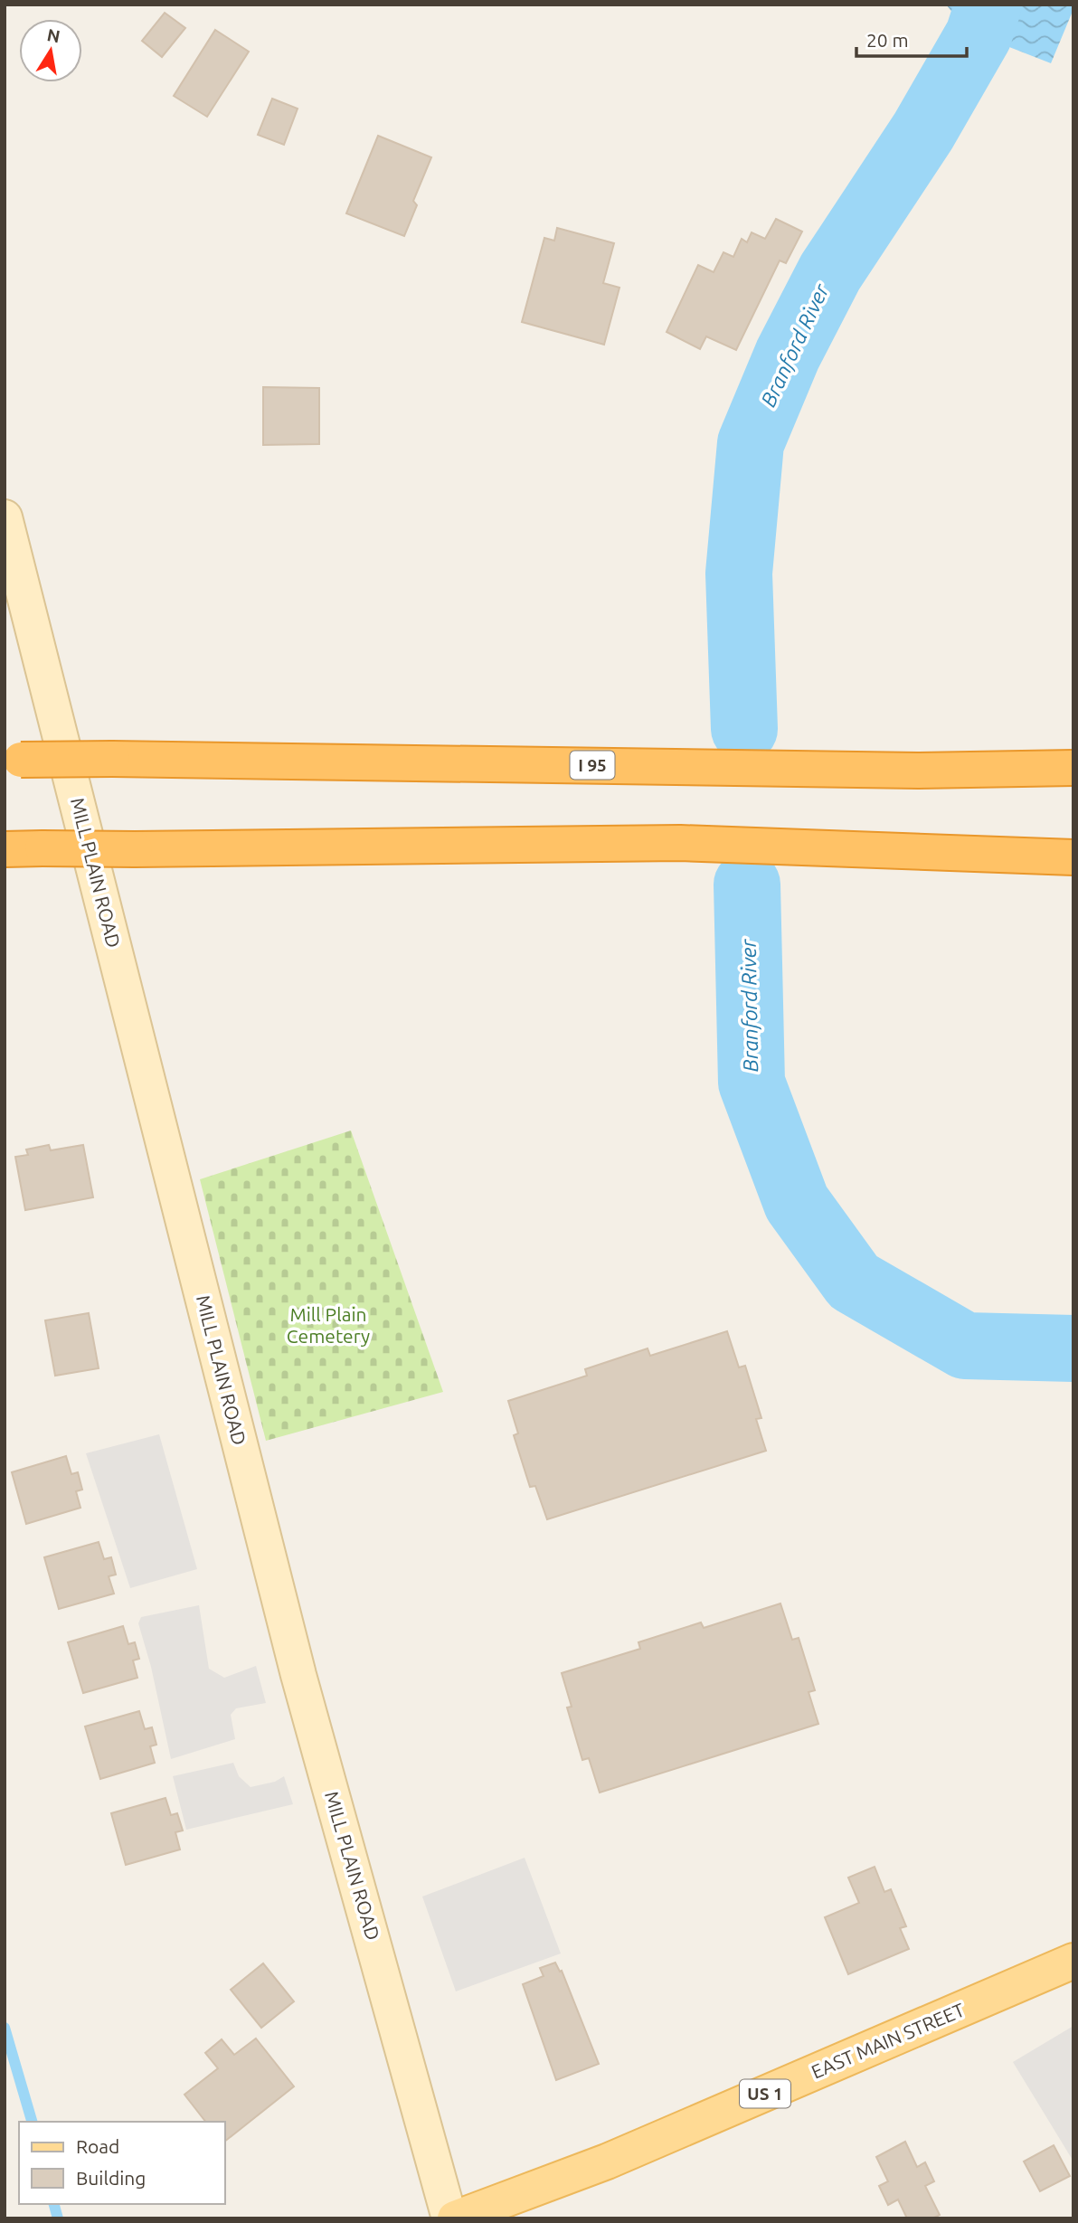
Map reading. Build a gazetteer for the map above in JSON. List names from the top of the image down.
{
  "streets": {
    "highway": ["I 95"],
    "main road": ["EAST MAIN STREET", "US 1"],
    "street": ["MILL PLAIN ROAD"]
  },
  "water": ["Branford River"],
  "parks": ["Mill Plain Cemetery"],
  "legend": ["Road", "Building"],
  "scale_bar": "20 m",
  "north": "top"
}
